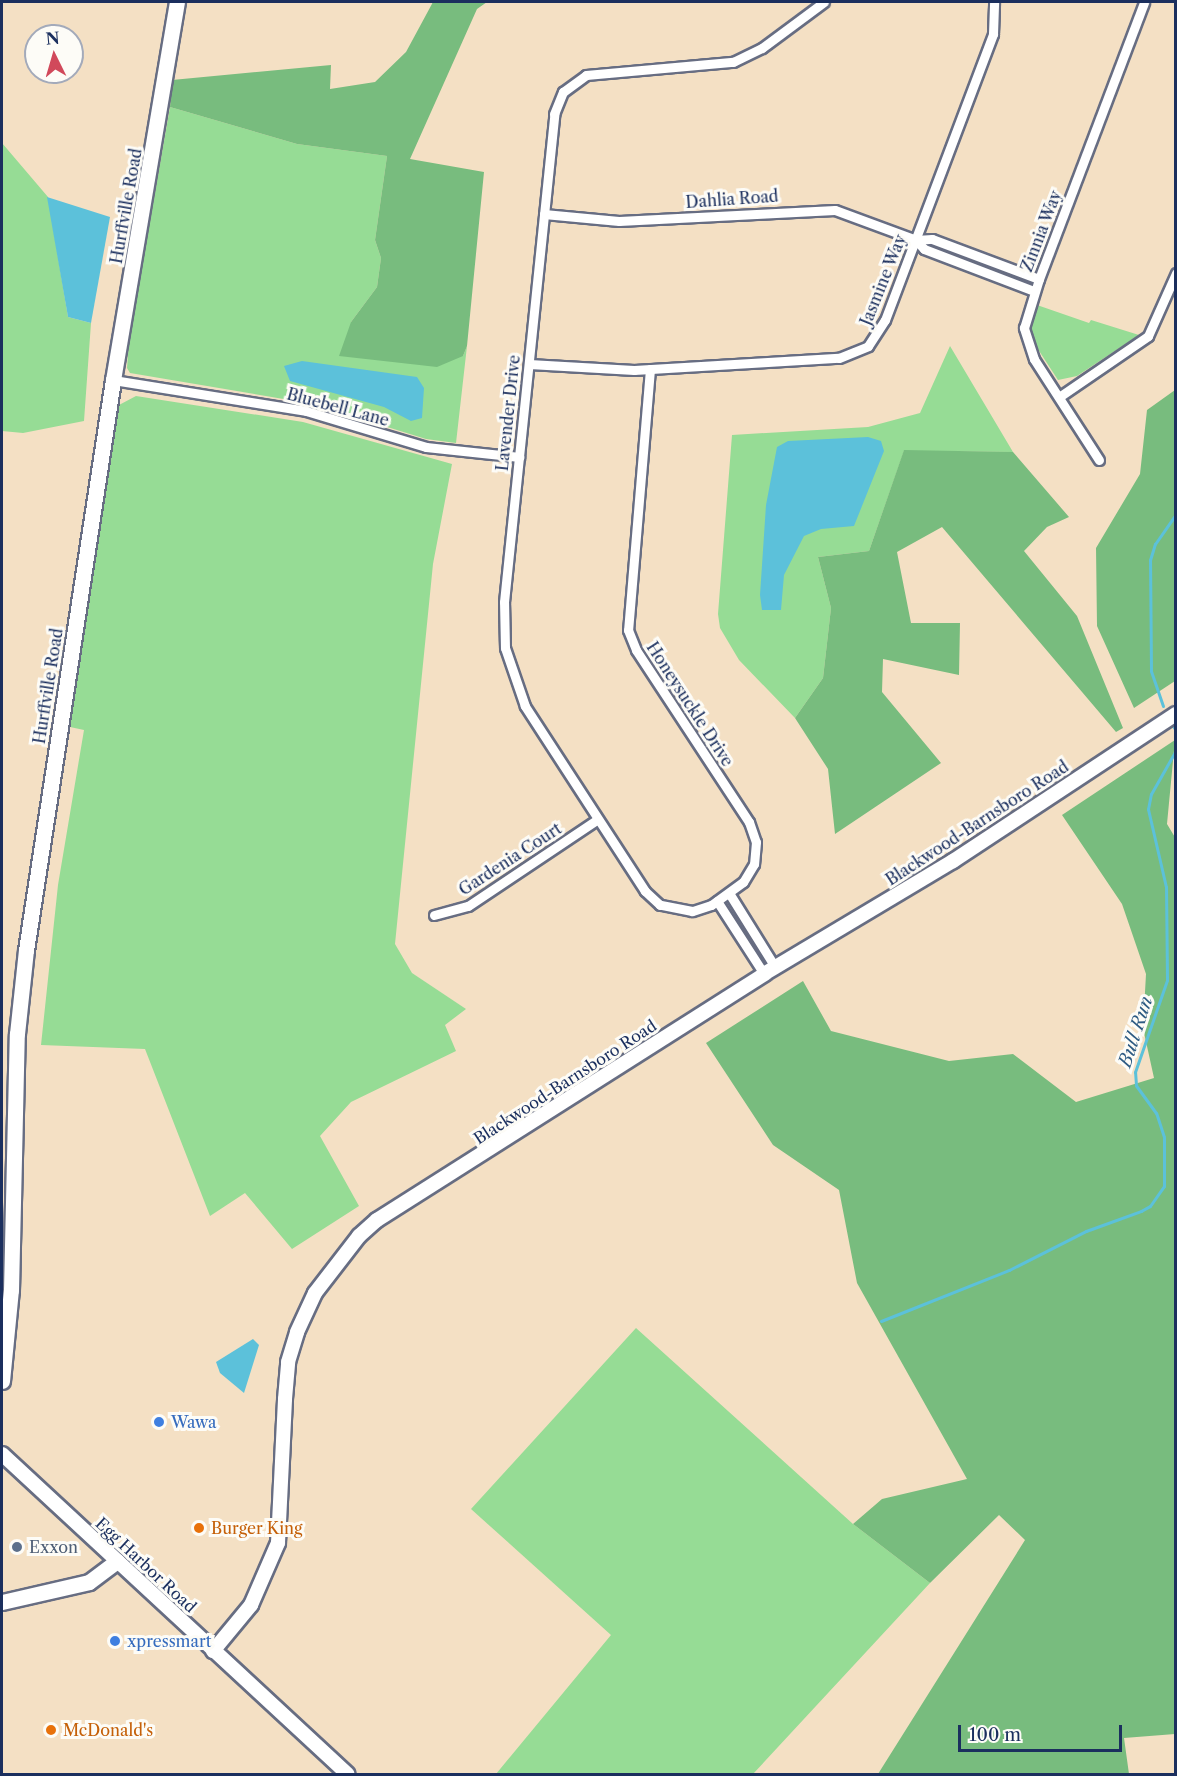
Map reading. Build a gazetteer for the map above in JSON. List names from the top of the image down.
{
  "streets": {
    "main road": ["Hurffville Road", "Blackwood-Barnsboro Road", "Egg Harbor Road"],
    "street": [
      "Dahlia Road",
      "Zinnia Way",
      "Jasmine Way",
      "Bluebell Lane",
      "Lavender Drive",
      "Honeysuckle Drive",
      "Gardenia Court"
    ]
  },
  "crossings": [
    ["Dahlia Road", "Zinnia Way"],
    ["Dahlia Road", "Jasmine Way"],
    ["Dahlia Road", "Lavender Drive"],
    ["Hurffville Road", "Bluebell Lane"],
    ["Jasmine Way", "Lavender Drive"],
    ["Jasmine Way", "Honeysuckle Drive"],
    ["Bluebell Lane", "Lavender Drive"],
    ["Lavender Drive", "Honeysuckle Drive"],
    ["Lavender Drive", "Gardenia Court"],
    ["Blackwood-Barnsboro Road", "Egg Harbor Road"]
  ],
  "water": ["Bull Run"],
  "places": [
    "Wawa",
    "Burger King",
    "Exxon",
    "xpressmart",
    "McDonald's"
  ],
  "scale_bar": "100 m",
  "north": "top"
}
